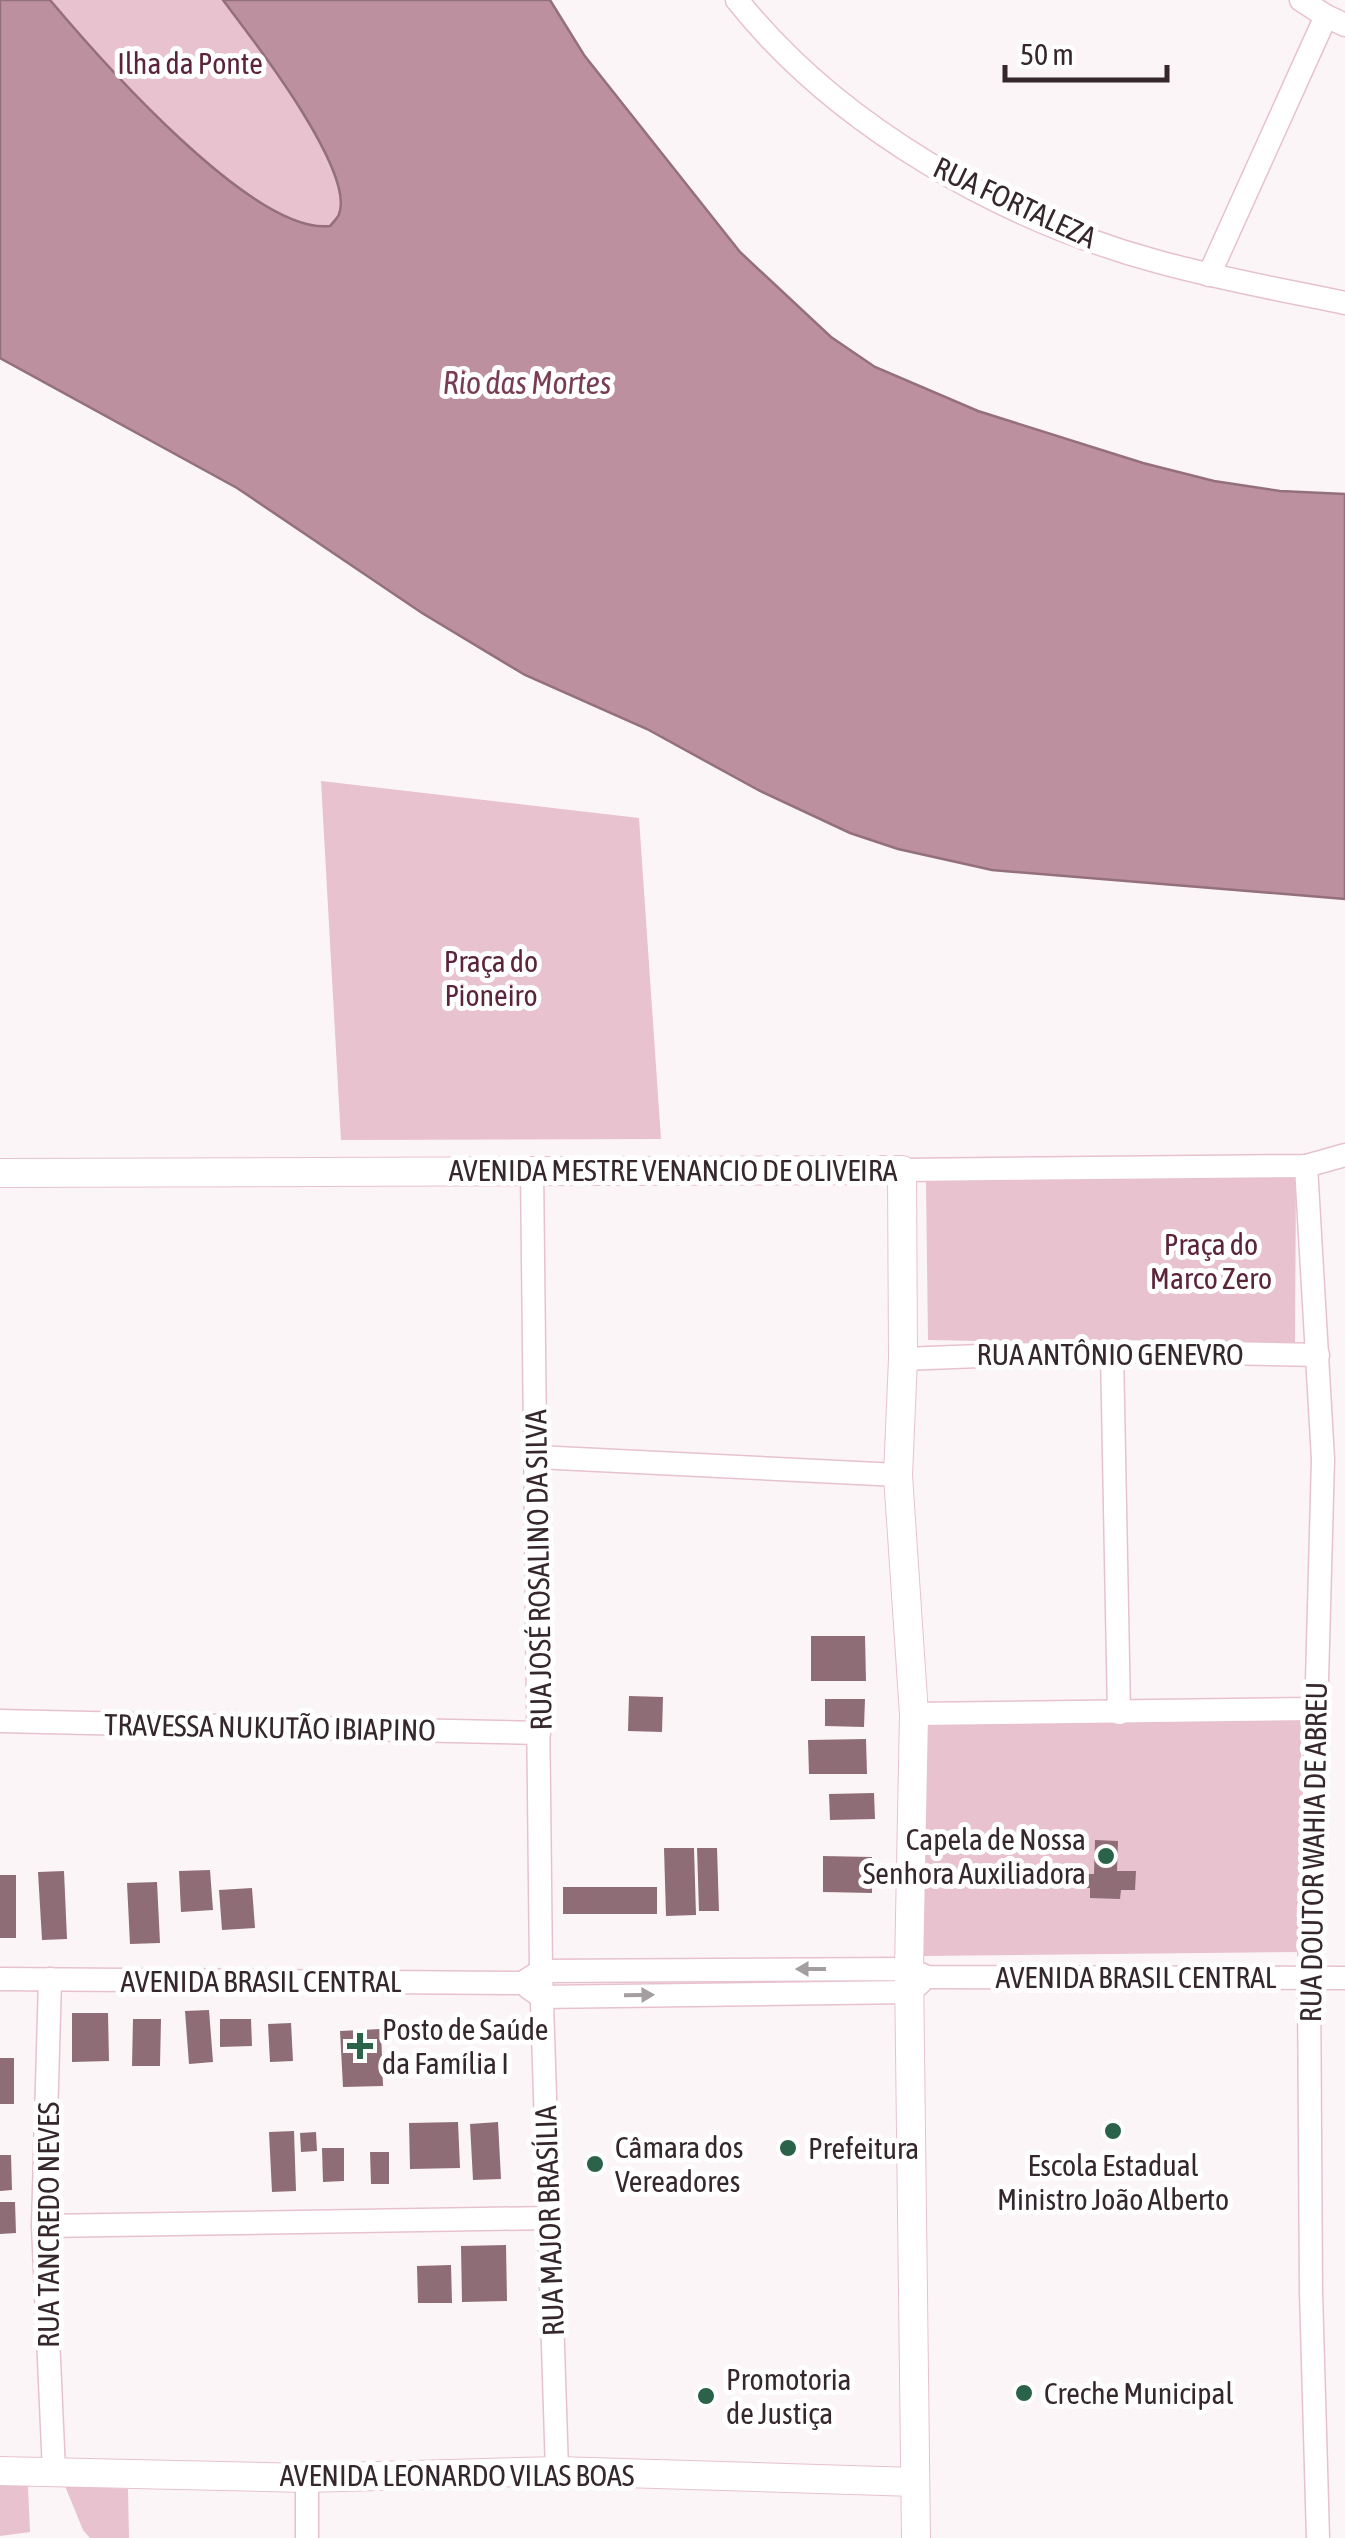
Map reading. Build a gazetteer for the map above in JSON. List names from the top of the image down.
{
  "streets": {
    "street": [
      "RUA FORTALEZA",
      "AVENIDA MESTRE VENANCIO DE OLIVEIRA",
      "RUA ANTÔNIO GENEVRO",
      "RUA JOSÉ ROSALINO DA SILVA",
      "TRAVESSA NUKUTÃO IBIAPINO",
      "RUA DOUTOR WAHIA DE ABREU",
      "AVENIDA BRASIL CENTRAL",
      "RUA MAJOR BRASÍLIA",
      "RUA TANCREDO NEVES",
      "AVENIDA LEONARDO VILAS BOAS"
    ]
  },
  "crossings": [
    ["AVENIDA MESTRE VENANCIO DE OLIVEIRA", "RUA JOSÉ ROSALINO DA SILVA"],
    ["AVENIDA MESTRE VENANCIO DE OLIVEIRA", "RUA DOUTOR WAHIA DE ABREU"],
    ["RUA ANTÔNIO GENEVRO", "RUA DOUTOR WAHIA DE ABREU"],
    ["RUA JOSÉ ROSALINO DA SILVA", "TRAVESSA NUKUTÃO IBIAPINO"],
    ["RUA JOSÉ ROSALINO DA SILVA", "AVENIDA BRASIL CENTRAL"],
    ["RUA JOSÉ ROSALINO DA SILVA", "RUA MAJOR BRASÍLIA"],
    ["RUA DOUTOR WAHIA DE ABREU", "AVENIDA BRASIL CENTRAL"],
    ["AVENIDA BRASIL CENTRAL", "RUA MAJOR BRASÍLIA"],
    ["AVENIDA BRASIL CENTRAL", "RUA TANCREDO NEVES"],
    ["RUA MAJOR BRASÍLIA", "AVENIDA LEONARDO VILAS BOAS"],
    ["RUA TANCREDO NEVES", "AVENIDA LEONARDO VILAS BOAS"]
  ],
  "water": ["Rio das Mortes"],
  "parks": ["Ilha da Ponte", "Praça do Pioneiro", "Praça do Marco Zero"],
  "places": {
    "other": [
      "Capela de Nossa Senhora Auxiliadora",
      "Escola Estadual Ministro João Alberto",
      "Prefeitura",
      "Câmara dos Vereadores",
      "Creche Municipal",
      "Promotoria de Justiça"
    ],
    "health": ["Posto de Saúde da Família I"]
  },
  "scale_bar": "50 m"
}
